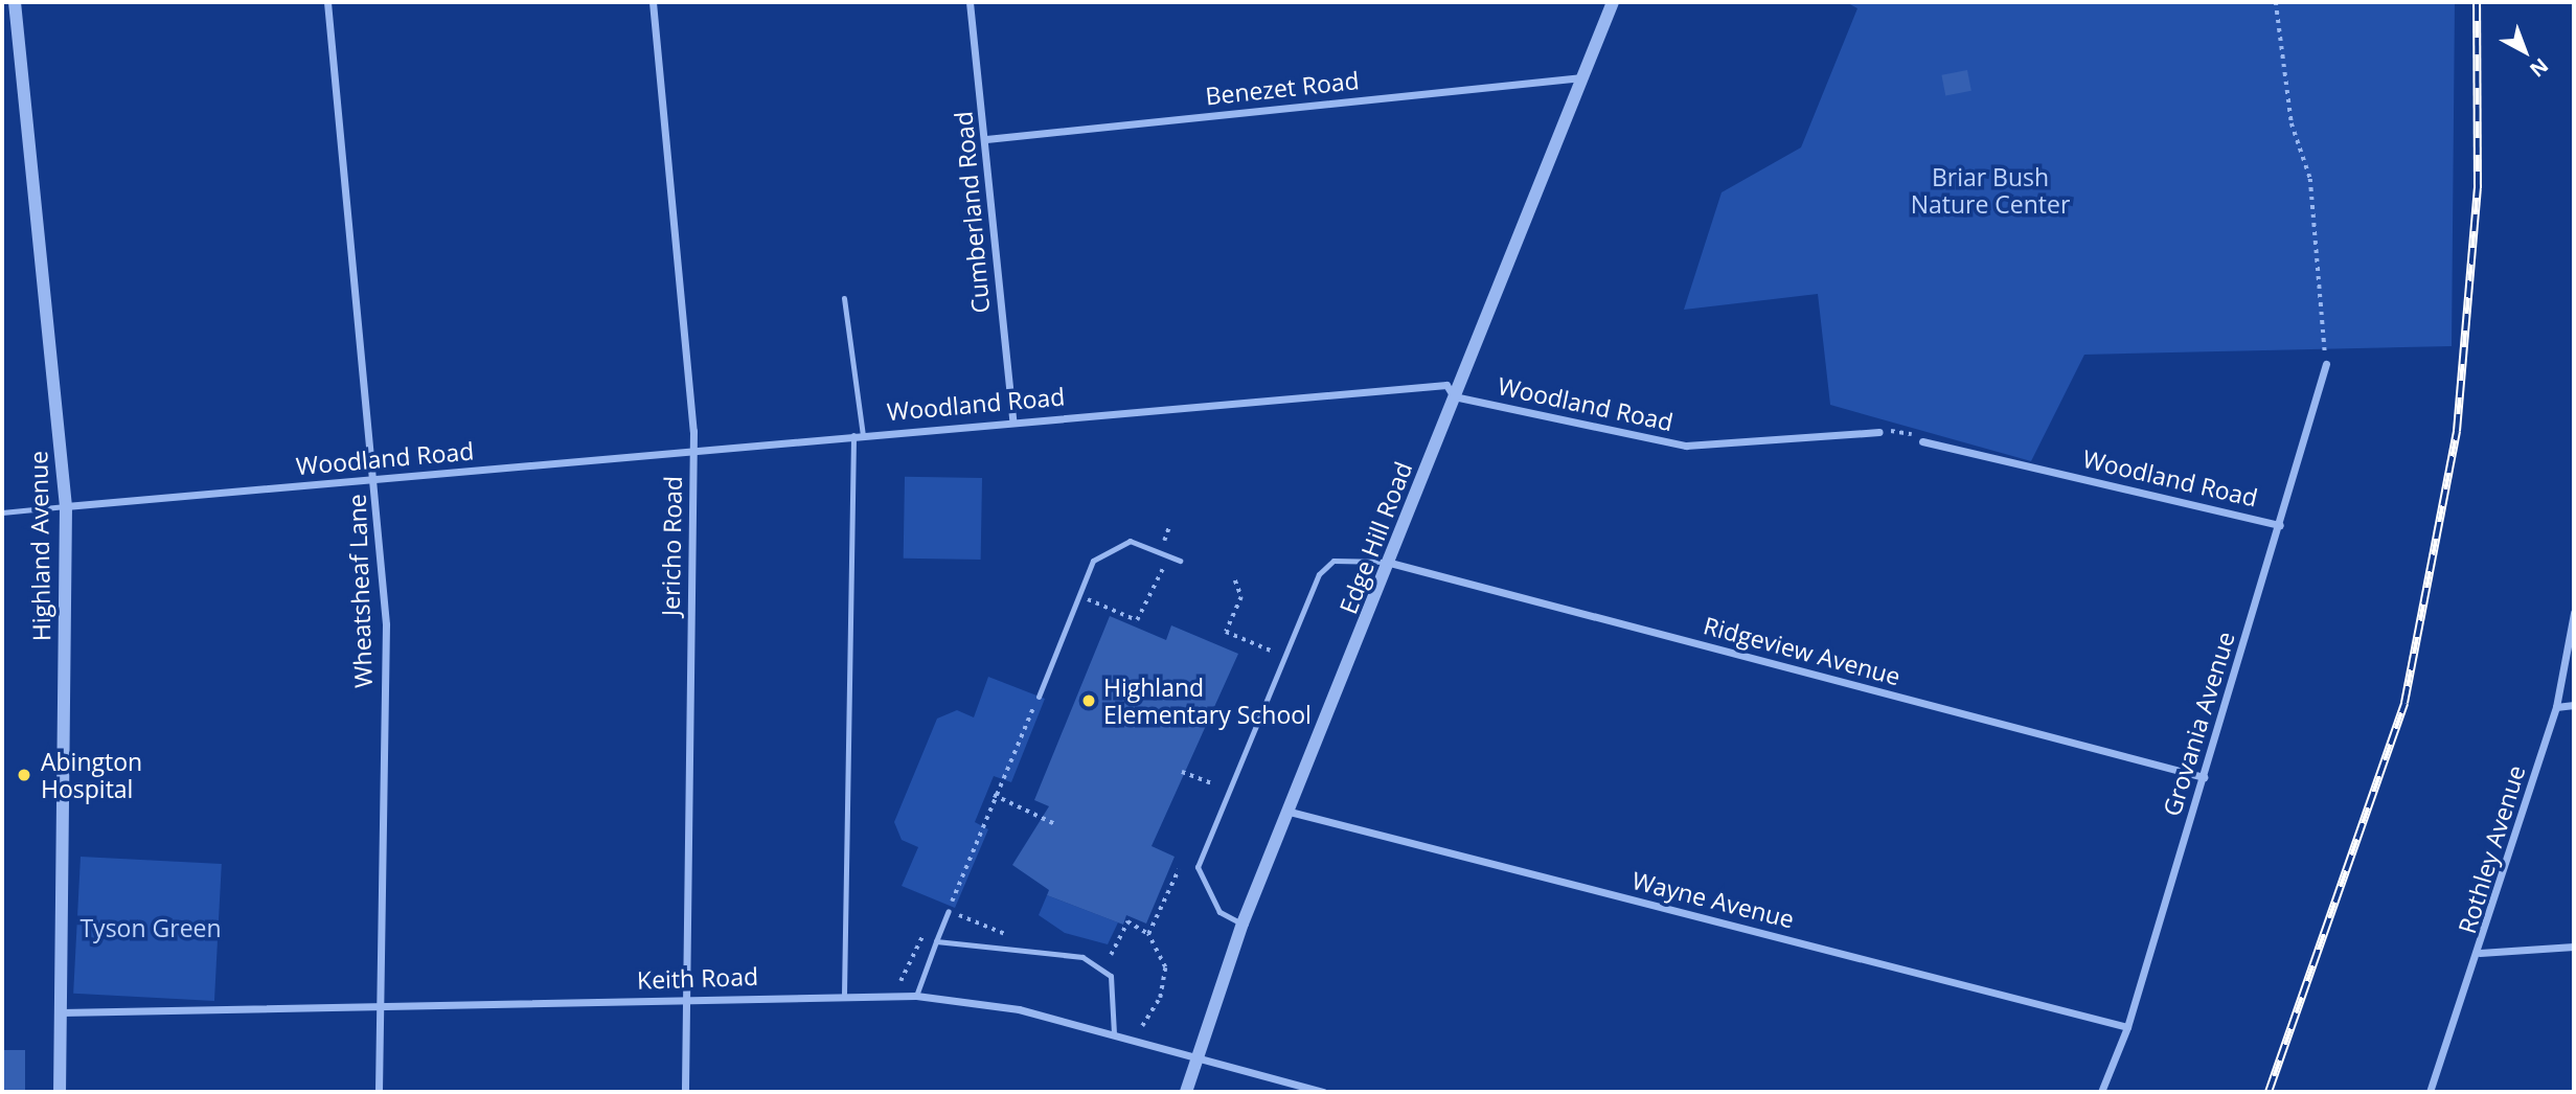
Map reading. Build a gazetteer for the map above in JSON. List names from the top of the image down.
{
  "streets": {
    "street": [
      "Benezet Road",
      "Cumberland Road",
      "Woodland Road",
      "Edge Hill Road",
      "Highland Avenue",
      "Jericho Road",
      "Wheatsheaf Lane",
      "Ridgeview Avenue",
      "Grovania Avenue",
      "Rothley Avenue",
      "Wayne Avenue",
      "Keith Road"
    ]
  },
  "crossings": [
    ["Benezet Road", "Cumberland Road"],
    ["Benezet Road", "Edge Hill Road"],
    ["Cumberland Road", "Woodland Road"],
    ["Woodland Road", "Edge Hill Road"],
    ["Woodland Road", "Highland Avenue"],
    ["Woodland Road", "Jericho Road"],
    ["Woodland Road", "Wheatsheaf Lane"],
    ["Woodland Road", "Grovania Avenue"],
    ["Edge Hill Road", "Ridgeview Avenue"],
    ["Edge Hill Road", "Wayne Avenue"],
    ["Edge Hill Road", "Keith Road"],
    ["Highland Avenue", "Keith Road"],
    ["Jericho Road", "Keith Road"],
    ["Wheatsheaf Lane", "Keith Road"],
    ["Ridgeview Avenue", "Grovania Avenue"],
    ["Grovania Avenue", "Wayne Avenue"]
  ],
  "parks": ["Briar Bush Nature Center", "Tyson Green"],
  "places": ["Highland Elementary School", "Abington Hospital"],
  "north": "bottom right"
}
